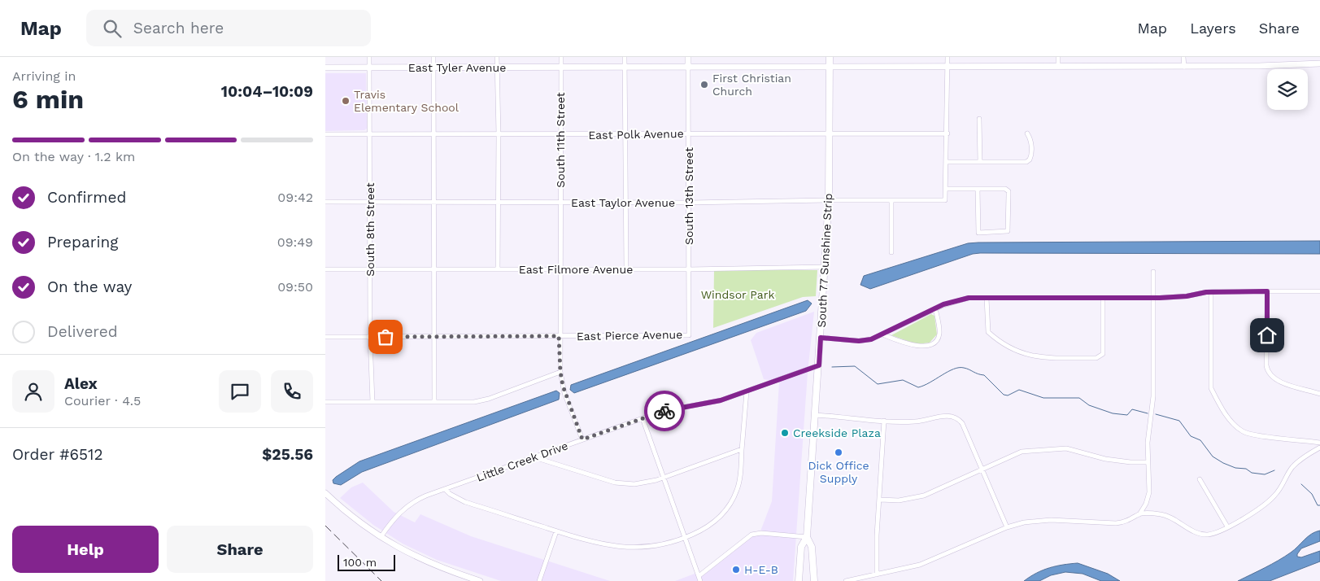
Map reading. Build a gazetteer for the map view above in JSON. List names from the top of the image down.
{
  "streets": {
    "main road": ["East Tyler Avenue", "South 13th Street", "South 77 Sunshine Strip"],
    "street": [
      "East Polk Avenue",
      "South 11th Street",
      "East Taylor Avenue",
      "South 8th Street",
      "East Filmore Avenue",
      "East Pierce Avenue",
      "Little Creek Drive"
    ]
  },
  "crossings": [
    ["East Tyler Avenue", "South 11th Street"],
    ["East Tyler Avenue", "South 13th Street"],
    ["East Tyler Avenue", "South 8th Street"],
    ["East Tyler Avenue", "South 77 Sunshine Strip"],
    ["East Polk Avenue", "South 11th Street"],
    ["East Polk Avenue", "South 13th Street"],
    ["East Polk Avenue", "South 8th Street"],
    ["East Polk Avenue", "South 77 Sunshine Strip"],
    ["South 11th Street", "East Taylor Avenue"],
    ["South 11th Street", "East Filmore Avenue"],
    ["South 11th Street", "East Pierce Avenue"],
    ["South 11th Street", "Little Creek Drive"],
    ["South 13th Street", "East Taylor Avenue"],
    ["South 13th Street", "East Filmore Avenue"],
    ["South 13th Street", "East Pierce Avenue"],
    ["East Taylor Avenue", "South 8th Street"],
    ["East Taylor Avenue", "South 77 Sunshine Strip"],
    ["South 8th Street", "East Filmore Avenue"],
    ["South 8th Street", "East Pierce Avenue"],
    ["South 77 Sunshine Strip", "East Filmore Avenue"],
    ["South 77 Sunshine Strip", "Little Creek Drive"]
  ],
  "parks": ["Windsor Park"],
  "places": [
    "First Christian Church",
    "Travis Elementary School",
    "Creekside Plaza",
    "Dick Office Supply",
    "H-E-B"
  ],
  "scale_bar": "100 m",
  "page": {
    "header": "Map",
    "search": "Search here",
    "nav": ["Map", "Layers", "Share"],
    "heading": ["6 min", "Arriving in", "10:04–10:09"],
    "panel": [
      "Alex",
      "Courier · 4.5",
      "Order #6512",
      "$25.56"
    ],
    "bar": "On the way · 1.2 km",
    "list": [
      ["Confirmed", "09:42"],
      ["Preparing", "09:49"],
      ["On the way", "09:50"],
      "Delivered"
    ],
    "buttons": ["Help", "Share"],
    "scale": "100 m"
  }
}
